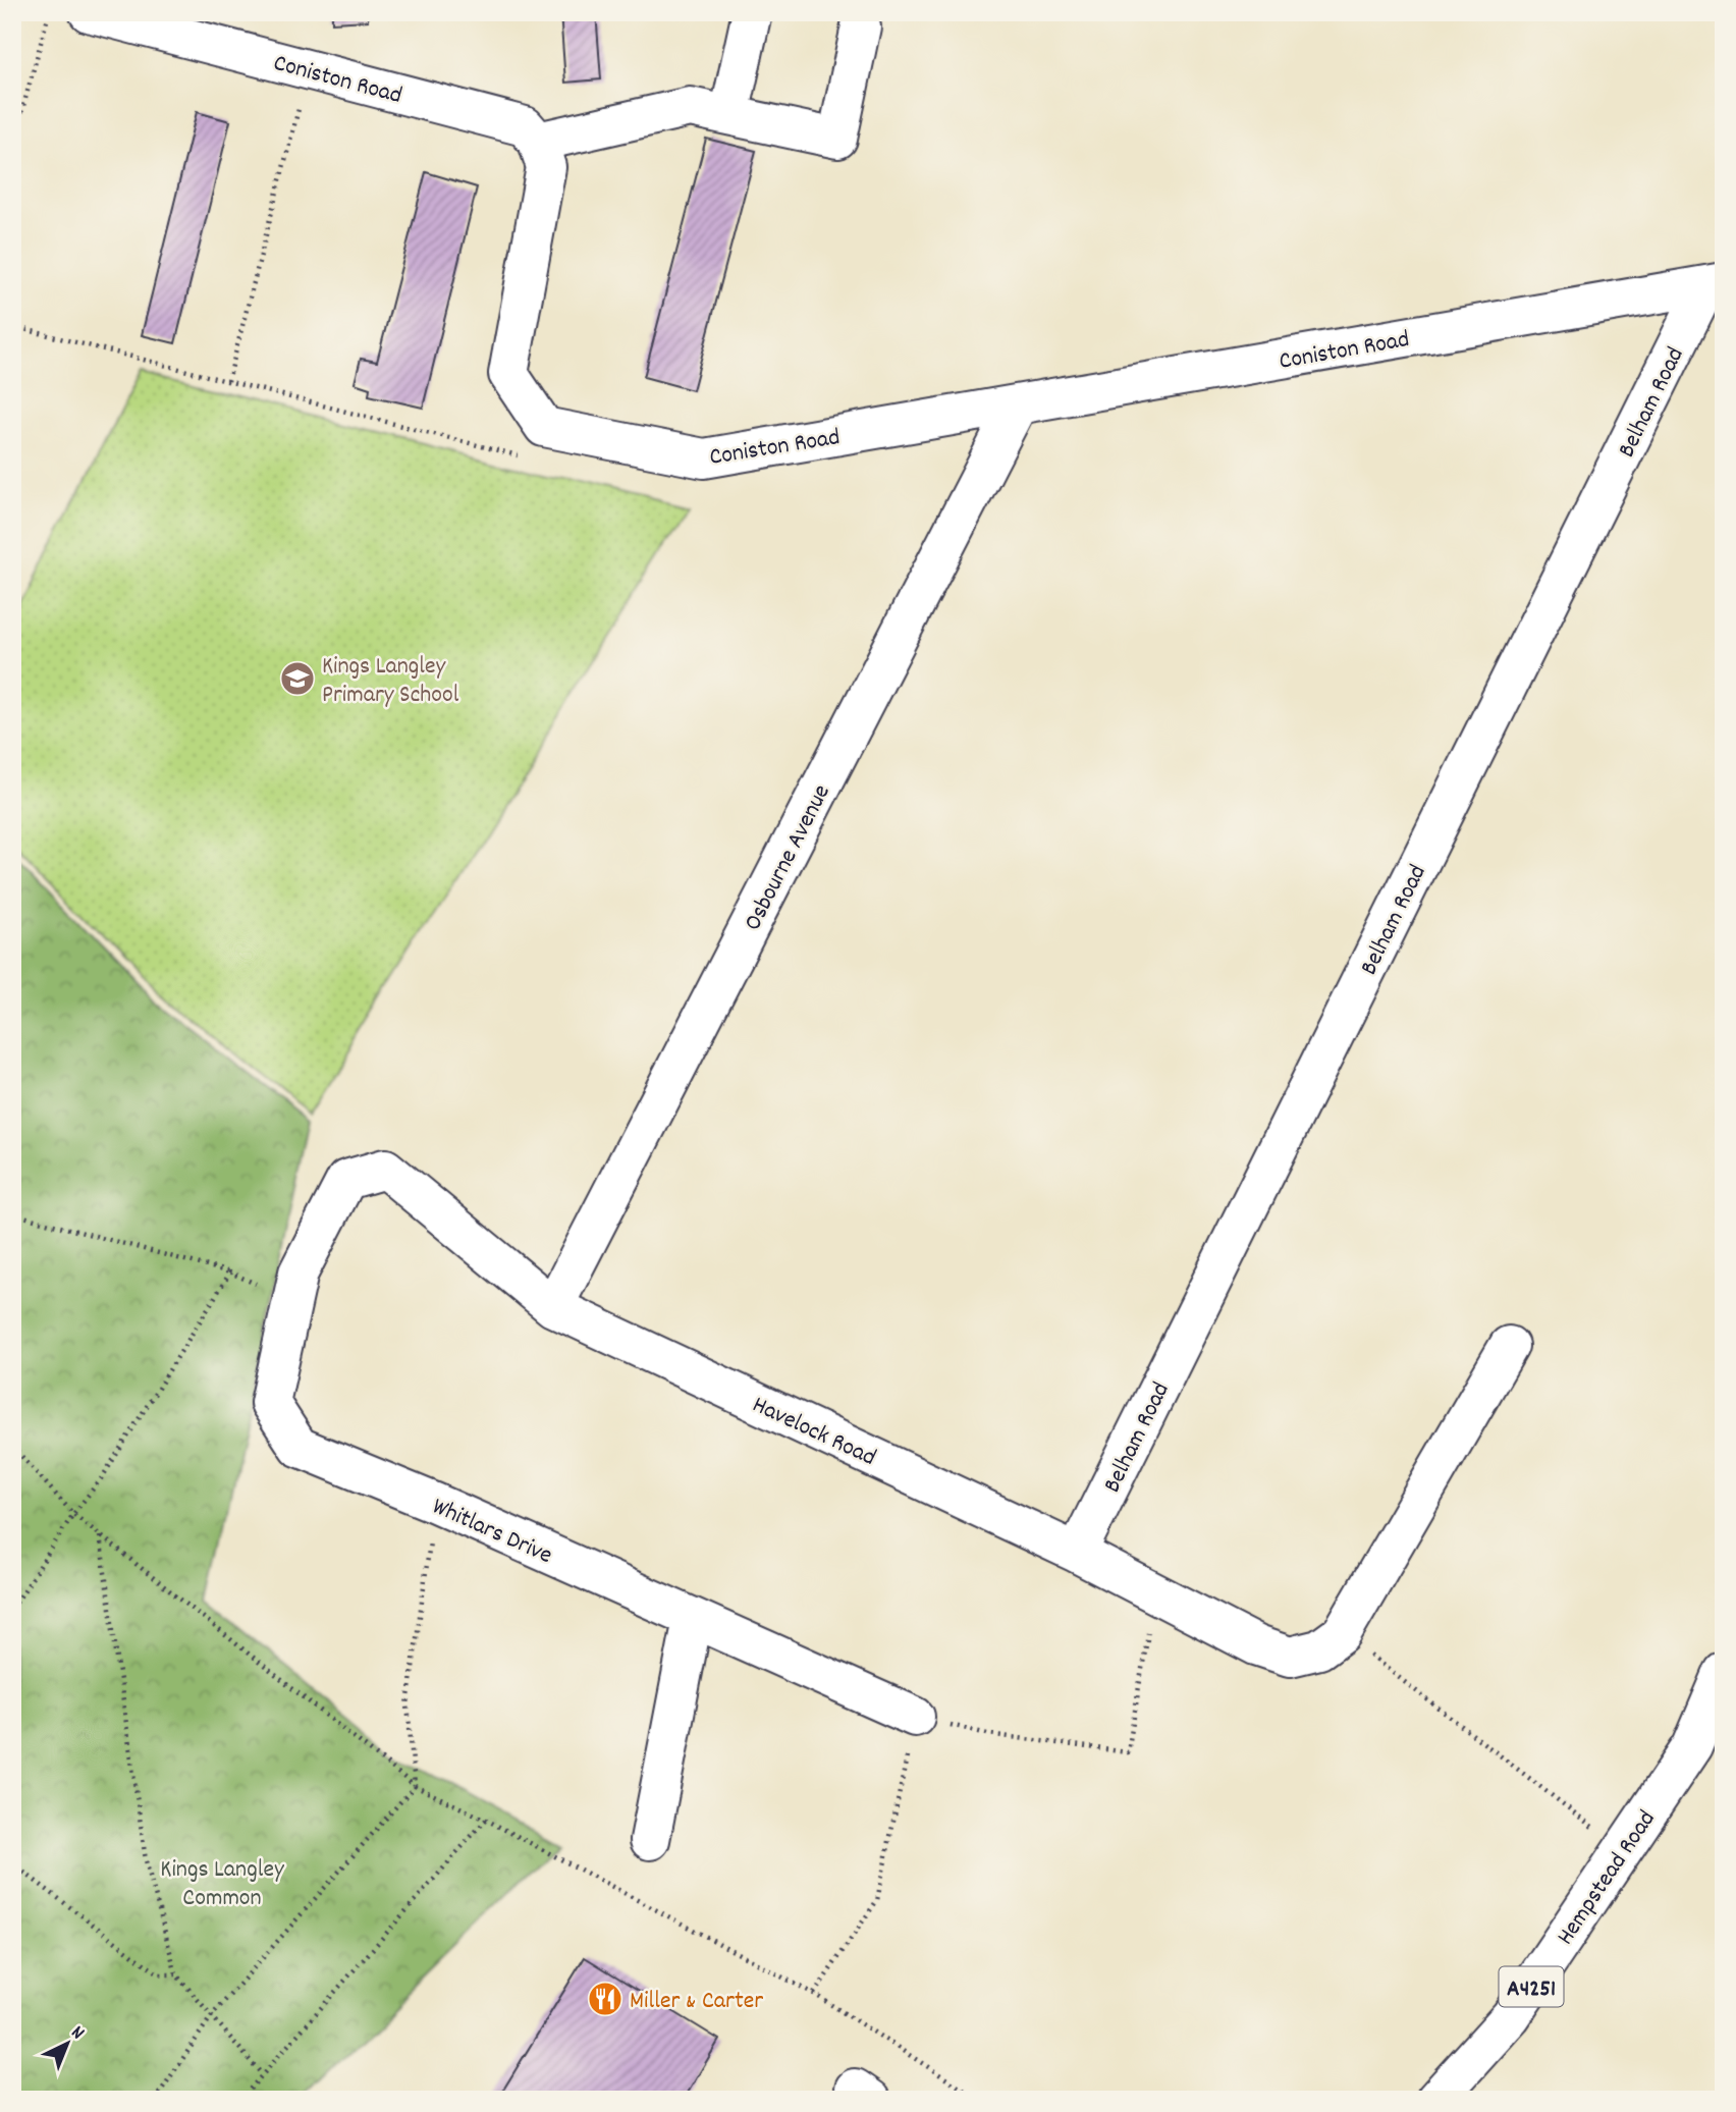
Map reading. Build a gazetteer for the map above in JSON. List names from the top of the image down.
{
  "streets": {
    "street": [
      "Coniston Road",
      "Belham Road",
      "Osbourne Avenue",
      "Havelock Road",
      "Whitlars Drive",
      "Hempstead Road",
      "A4251"
    ]
  },
  "crossings": [
    ["Coniston Road", "Belham Road"],
    ["Coniston Road", "Osbourne Avenue"],
    ["Belham Road", "Havelock Road"],
    ["Osbourne Avenue", "Havelock Road"],
    ["Osbourne Avenue", "Whitlars Drive"],
    ["Havelock Road", "Whitlars Drive"]
  ],
  "parks": ["Kings Langley Common"],
  "places": {
    "school or university": ["Kings Langley Primary School"],
    "restaurant": ["Miller & Carter"]
  },
  "north": "top right"
}
